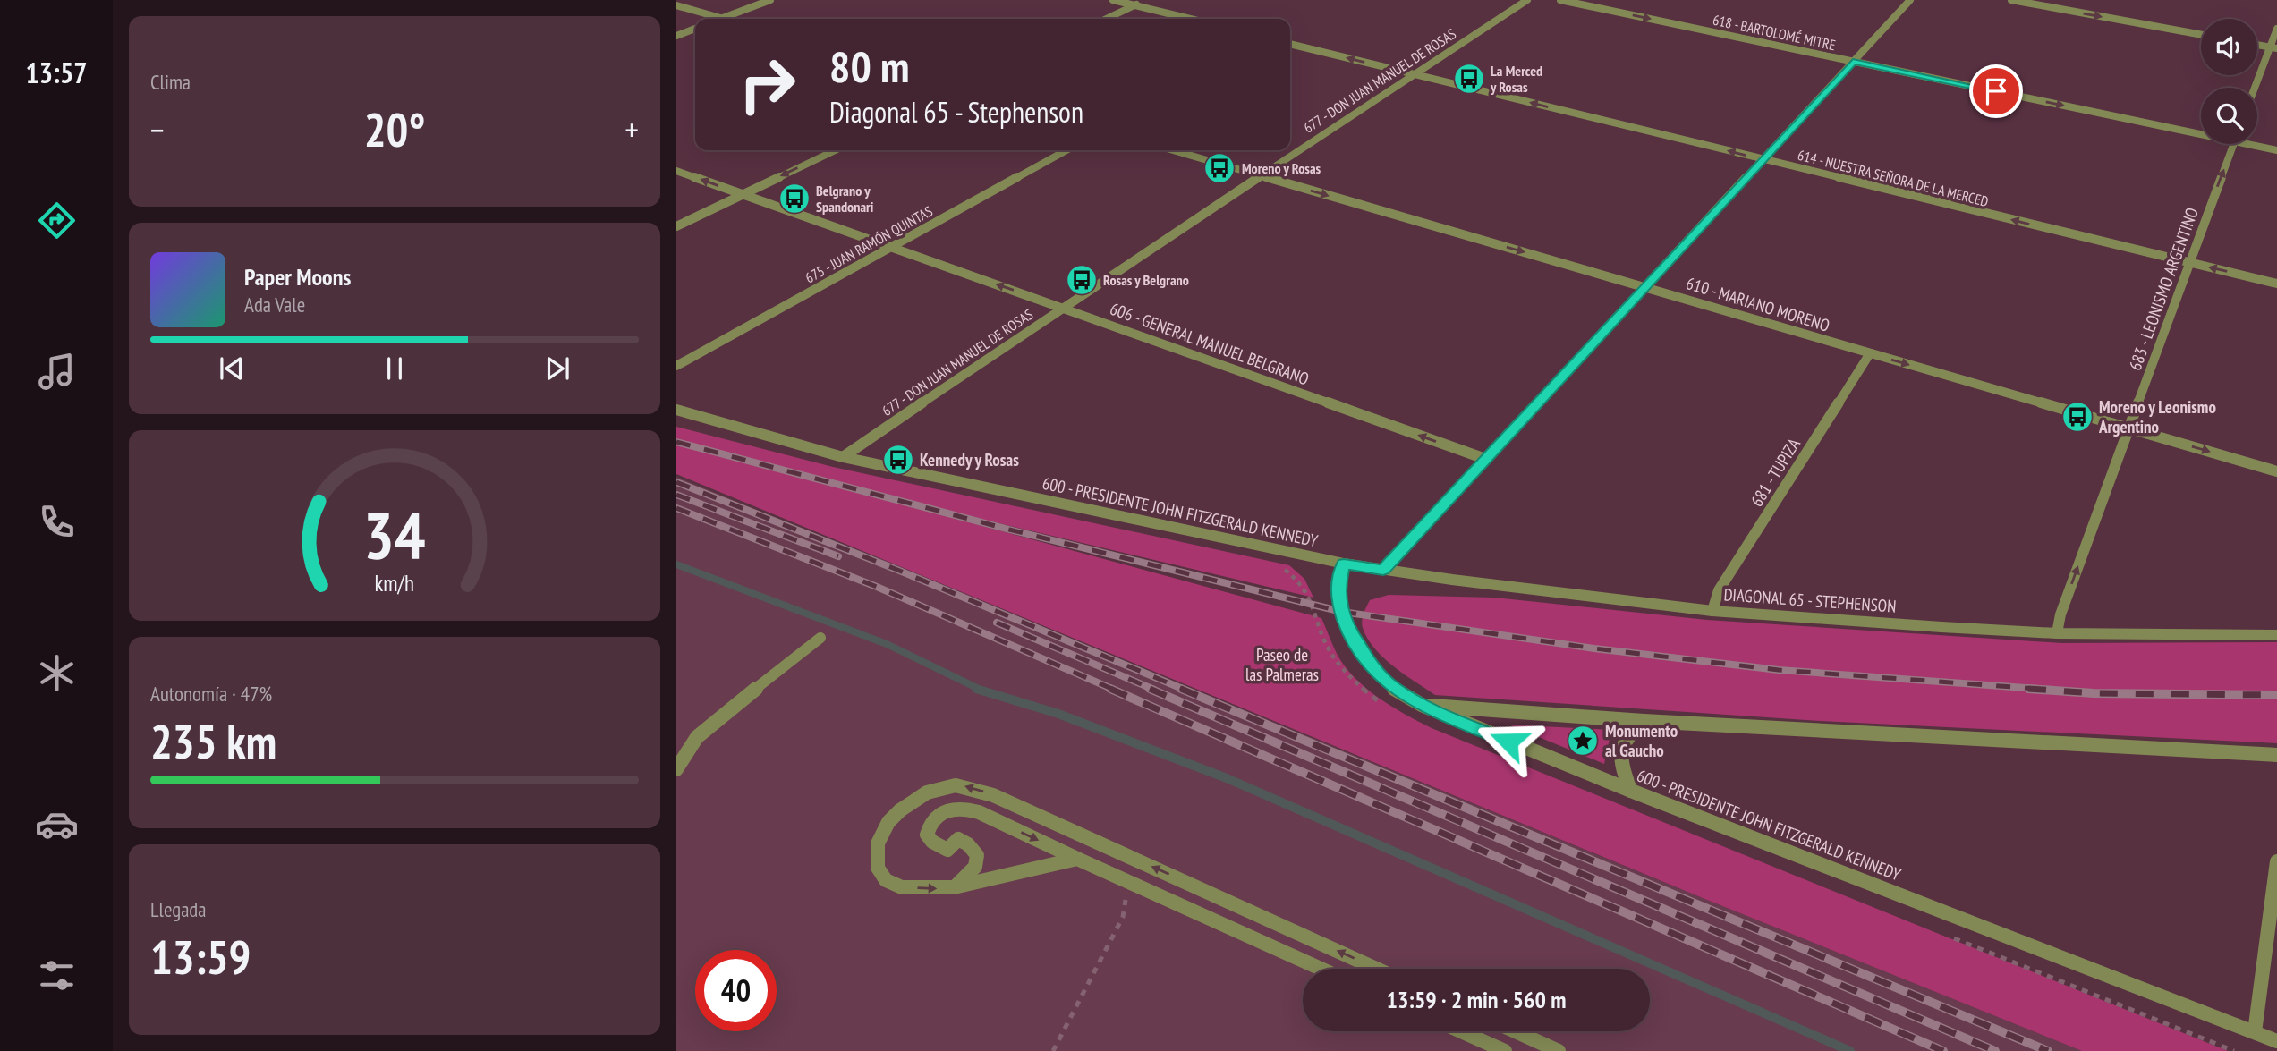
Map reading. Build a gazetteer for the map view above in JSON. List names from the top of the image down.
{
  "streets": {
    "street": [
      "618 - BARTOLOMÉ MITRE",
      "677 - DON JUAN MANUEL DE ROSAS",
      "614 - NUESTRA SEÑORA DE LA MERCED",
      "675 - JUAN RAMÓN QUINTAS",
      "683 - LEONISMO ARGENTINO",
      "610 - MARIANO MORENO",
      "606 - GENERAL MANUEL BELGRANO",
      "681 - TUPIZA",
      "600 - PRESIDENTE JOHN FITZGERALD KENNEDY",
      "DIAGONAL 65 - STEPHENSON"
    ]
  },
  "crossings": [
    ["677 - DON JUAN MANUEL DE ROSAS", "614 - NUESTRA SEÑORA DE LA MERCED"],
    ["677 - DON JUAN MANUEL DE ROSAS", "610 - MARIANO MORENO"],
    ["677 - DON JUAN MANUEL DE ROSAS", "606 - GENERAL MANUEL BELGRANO"],
    ["677 - DON JUAN MANUEL DE ROSAS", "600 - PRESIDENTE JOHN FITZGERALD KENNEDY"],
    ["614 - NUESTRA SEÑORA DE LA MERCED", "683 - LEONISMO ARGENTINO"],
    ["675 - JUAN RAMÓN QUINTAS", "606 - GENERAL MANUEL BELGRANO"],
    ["683 - LEONISMO ARGENTINO", "610 - MARIANO MORENO"],
    ["683 - LEONISMO ARGENTINO", "DIAGONAL 65 - STEPHENSON"],
    ["610 - MARIANO MORENO", "681 - TUPIZA"],
    ["681 - TUPIZA", "DIAGONAL 65 - STEPHENSON"],
    ["600 - PRESIDENTE JOHN FITZGERALD KENNEDY", "DIAGONAL 65 - STEPHENSON"]
  ],
  "one_way": [
    "618 - BARTOLOMÉ MITRE",
    "614 - NUESTRA SEÑORA DE LA MERCED",
    "683 - LEONISMO ARGENTINO",
    "610 - MARIANO MORENO",
    "606 - GENERAL MANUEL BELGRANO"
  ],
  "parks": ["Paseo de las Palmeras"],
  "places": {
    "bus stop": [
      "La Merced y Rosas",
      "Moreno y Rosas",
      "Belgrano y Spandonari",
      "Rosas y Belgrano",
      "Moreno y Leonismo Argentino",
      "Kennedy y Rosas"
    ],
    "place": ["Monumento al Gaucho"]
  },
  "page": {
    "tabs": "13:57",
    "tile": [
      "Clima",
      ["Autonomía · 47%", "235 km"],
      ["Llegada", "13:59"]
    ],
    "turn": ["80 m", "Diagonal 65 - Stephenson"],
    "heat": ["−", "20°", "+"],
    "song": ["Paper Moons", "Ada Vale"],
    "limit": "40",
    "trip": "13:59 · 2 min · 560 m",
    "gauge": ["34", "km/h"]
  }
}
